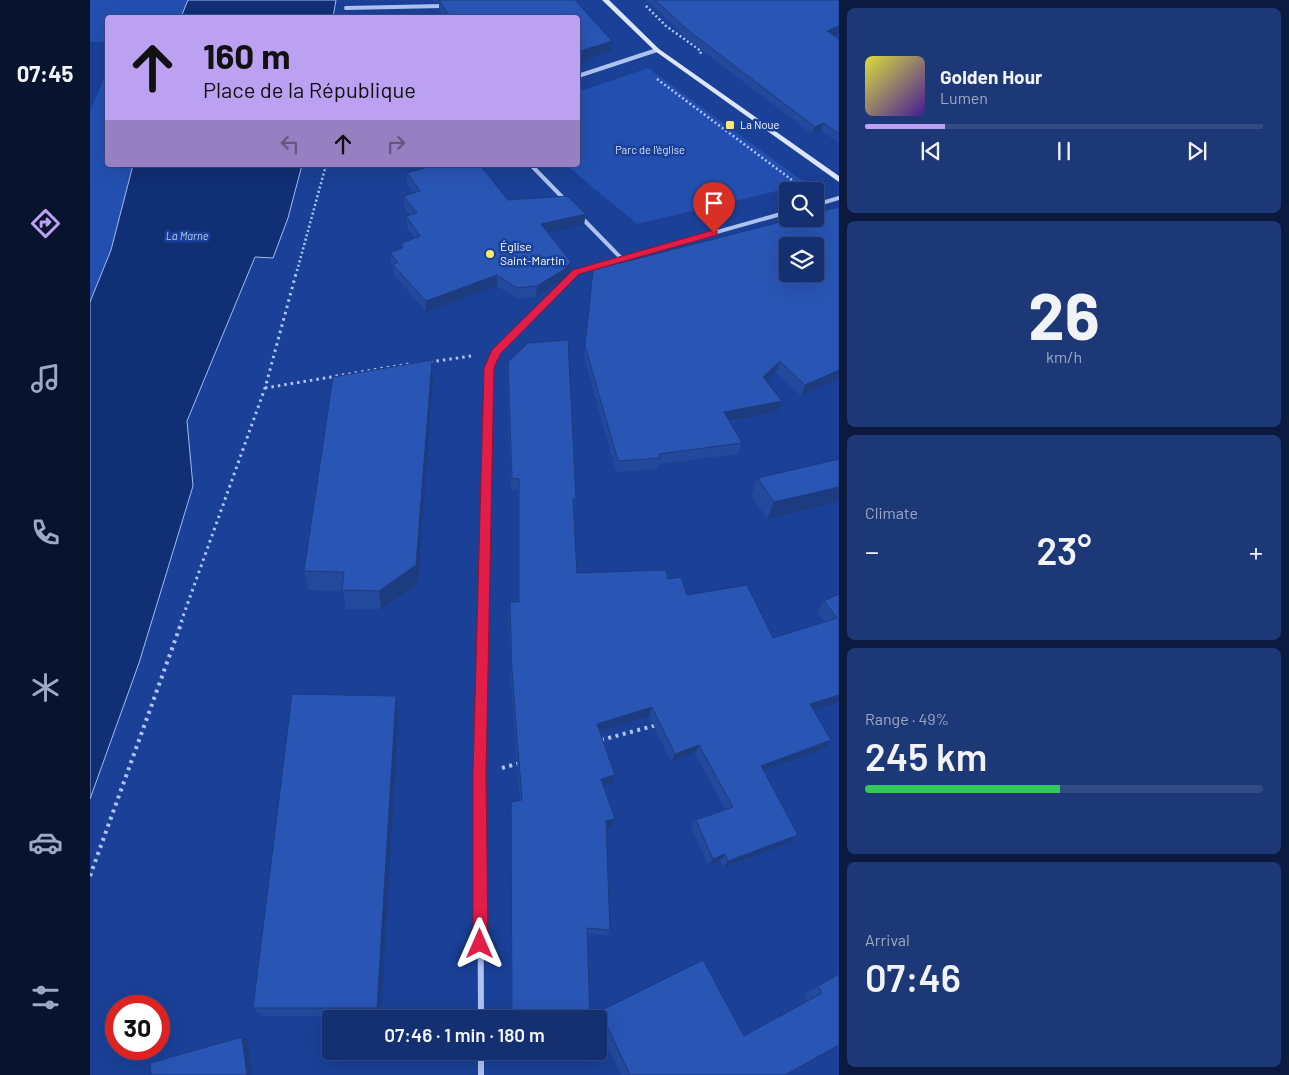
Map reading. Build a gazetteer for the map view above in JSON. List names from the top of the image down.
{
  "water": ["La Marne"],
  "parks": ["Parc de l'église"],
  "places": {
    "transit": ["La Noue"],
    "other": ["Église Saint-Martin"]
  },
  "page": {
    "tabs": "07:45",
    "turn": ["160 m", "Place de la République"],
    "song": ["Golden Hour", "Lumen"],
    "tile": [
      ["26", "km/h"],
      "Climate",
      ["Range · 49%", "245 km"],
      ["Arrival", "07:46"]
    ],
    "heat": ["−", "23°", "+"],
    "limit": "30",
    "trip": "07:46 · 1 min · 180 m"
  }
}
